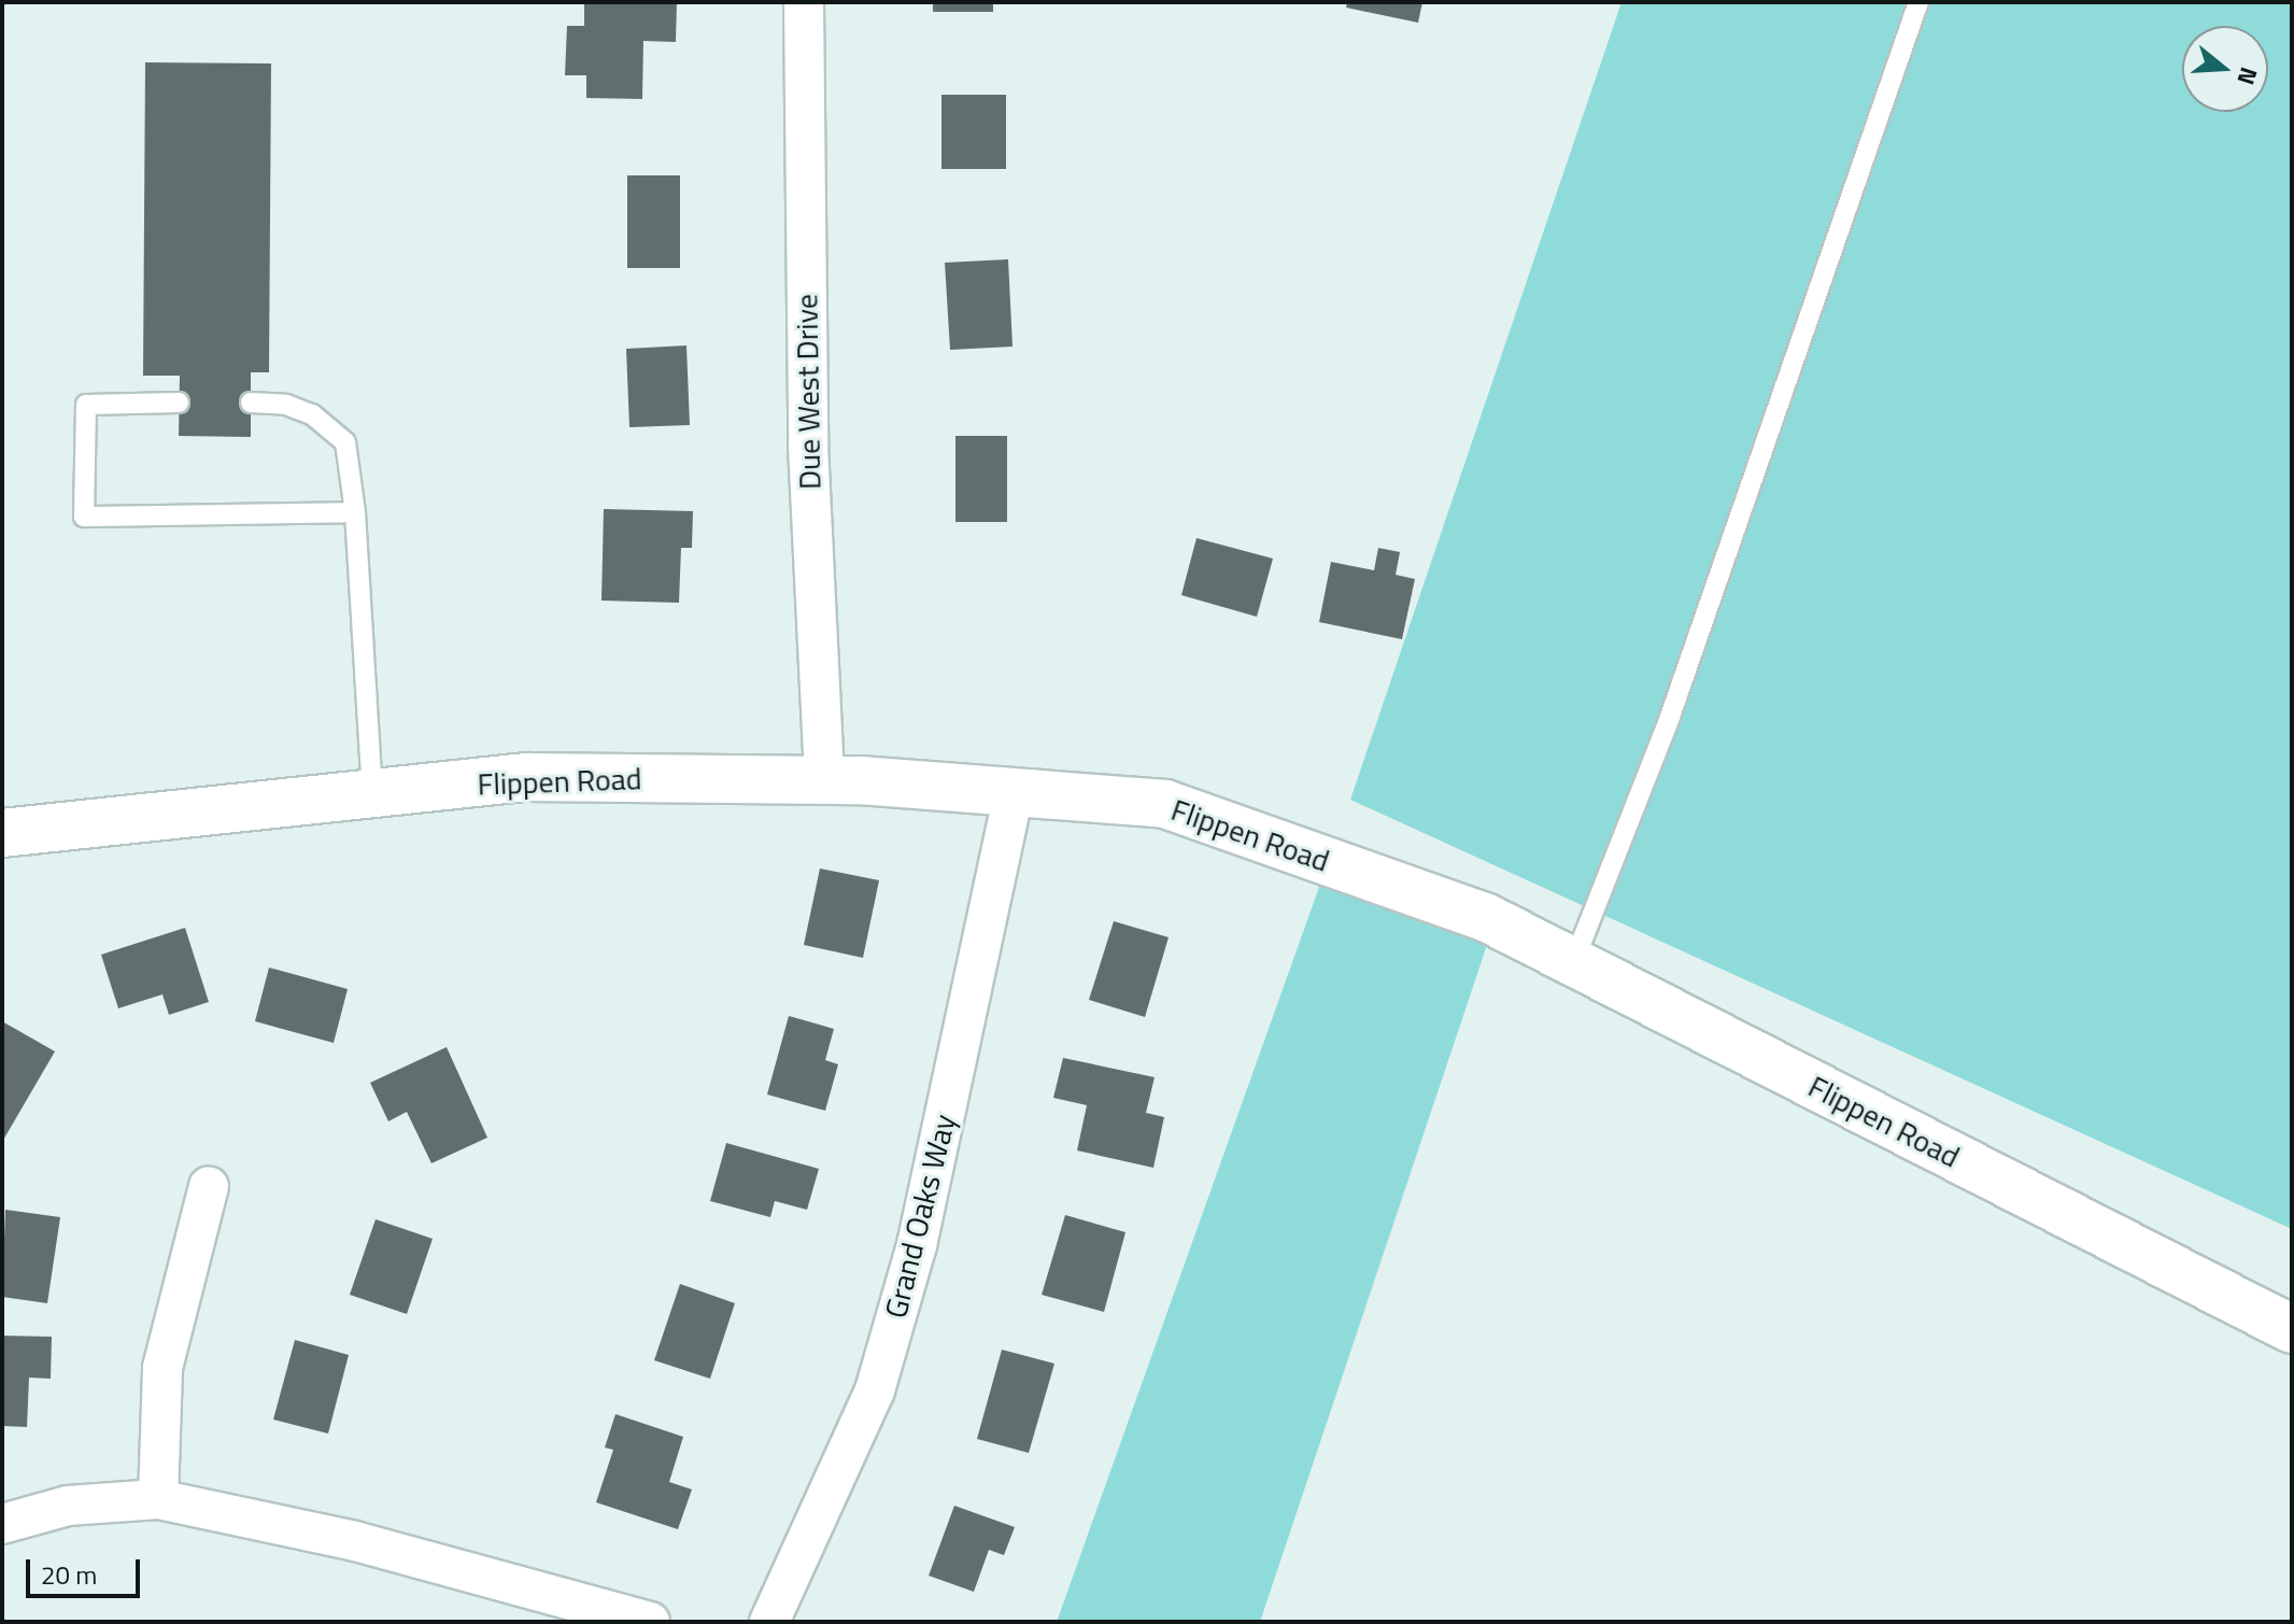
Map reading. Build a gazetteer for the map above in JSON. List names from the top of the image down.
{
  "streets": {
    "street": ["Due West Drive", "Flippen Road", "Grand Oaks Way"]
  },
  "crossings": [
    ["Due West Drive", "Flippen Road"],
    ["Flippen Road", "Grand Oaks Way"]
  ],
  "scale_bar": "20 m",
  "north": "right"
}
